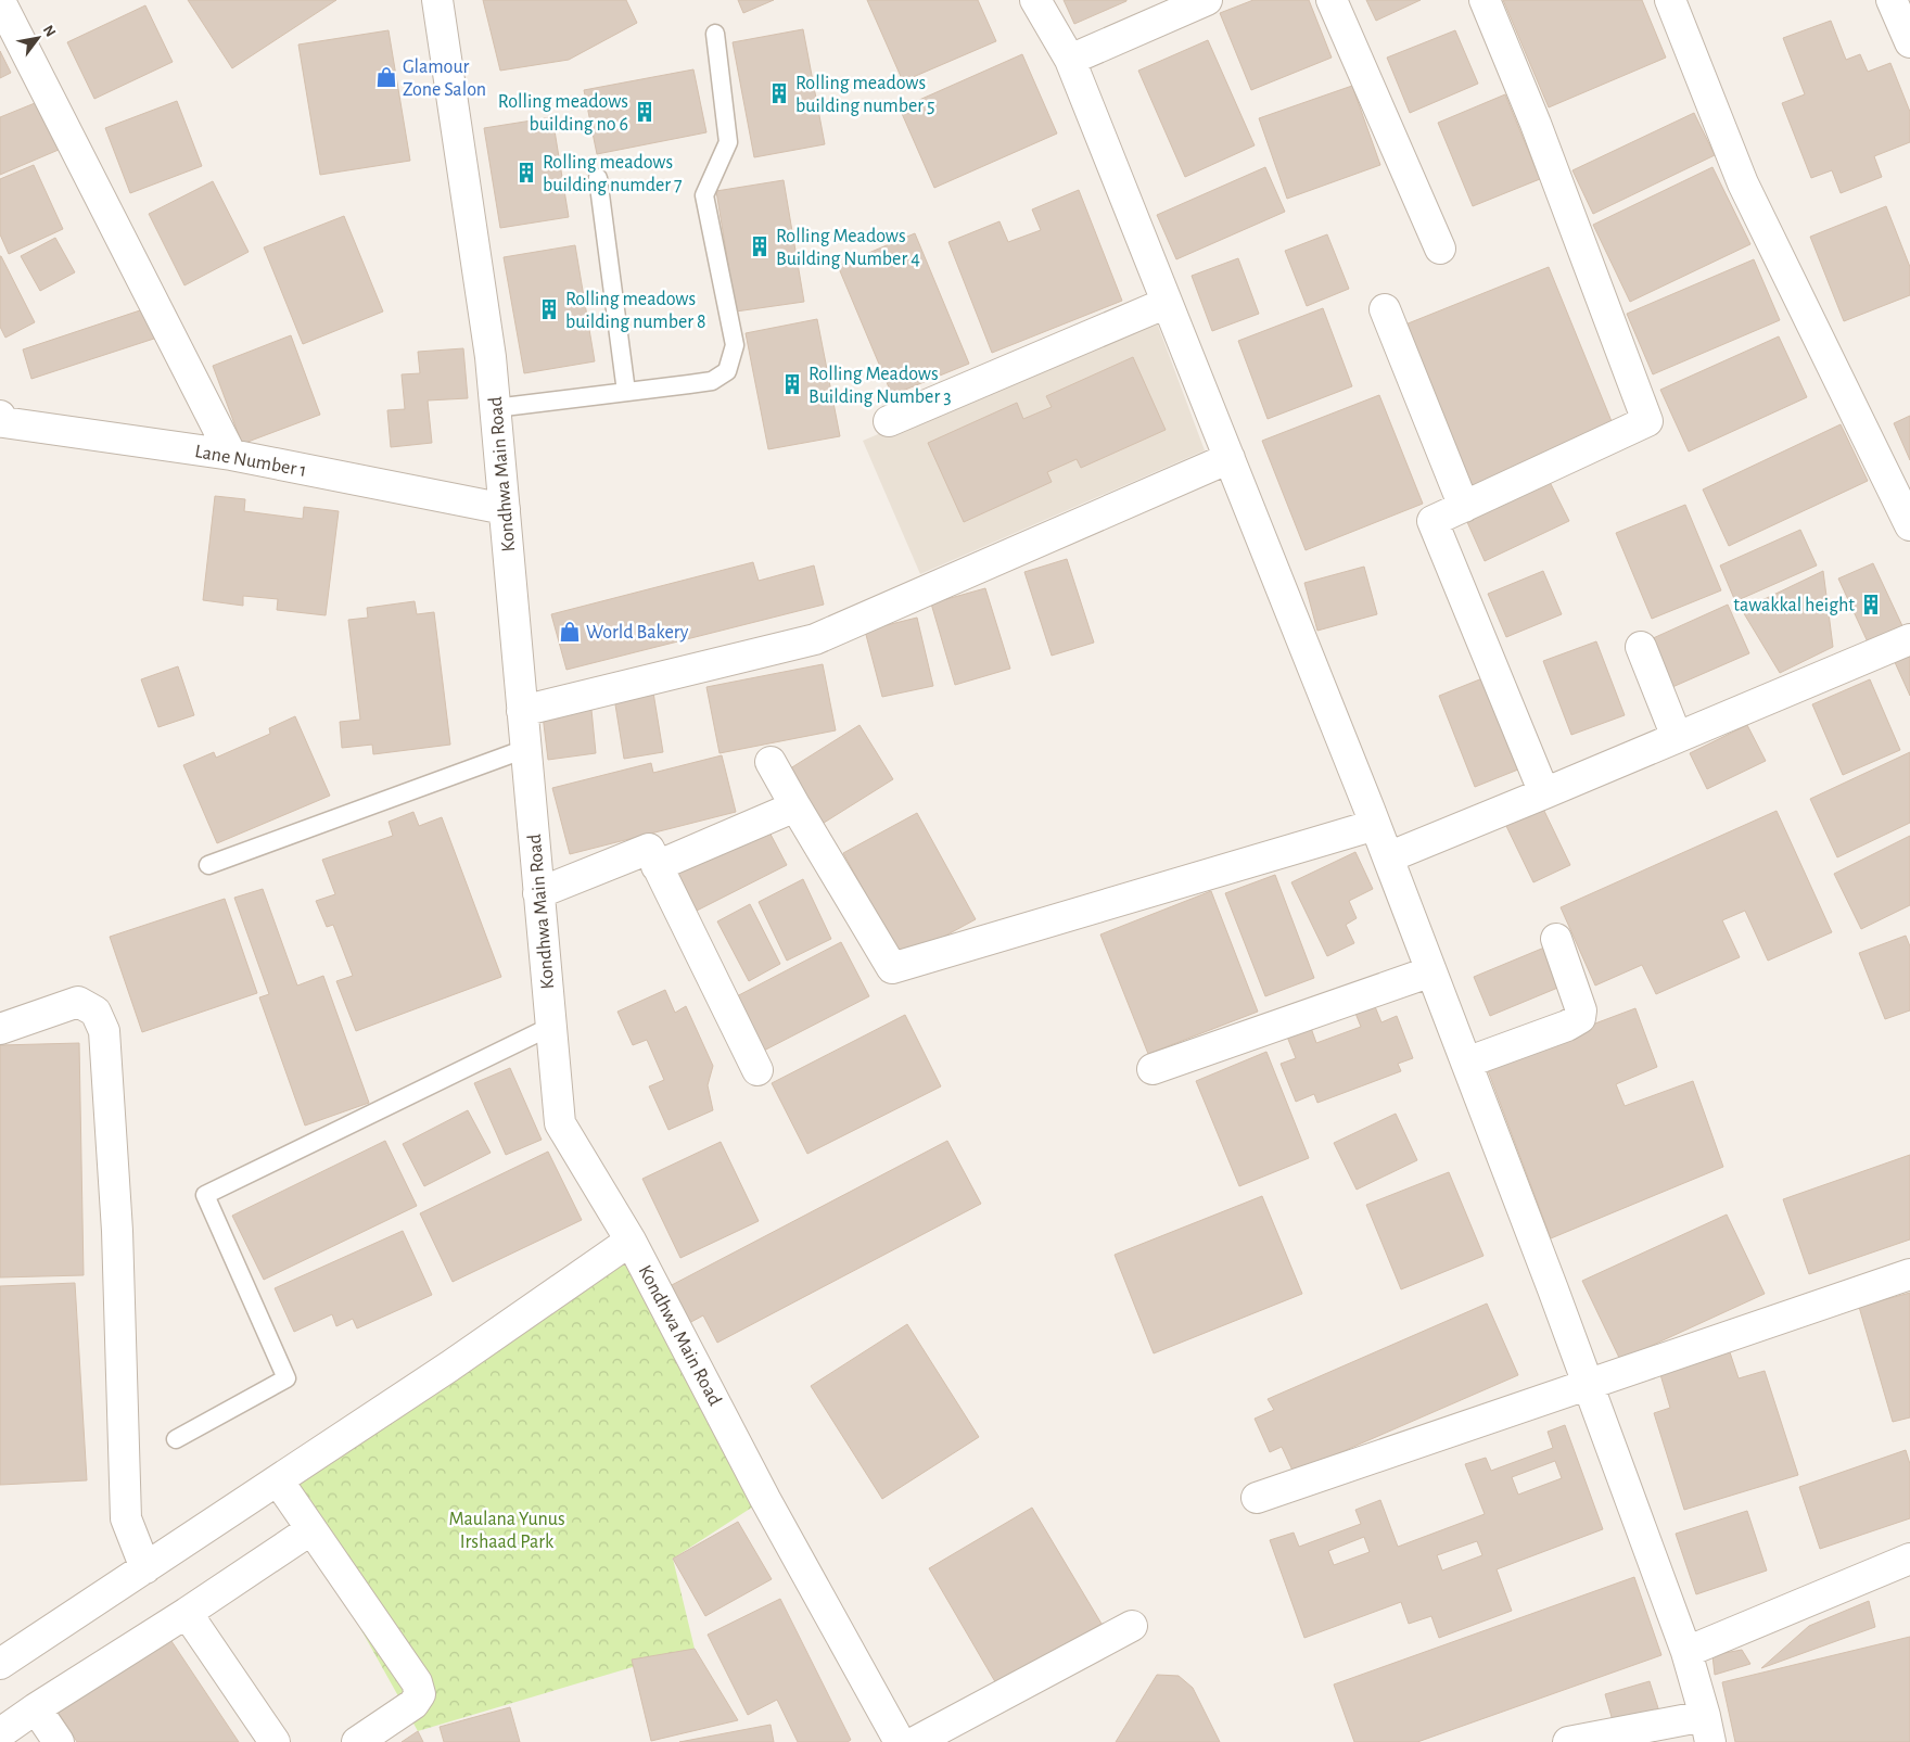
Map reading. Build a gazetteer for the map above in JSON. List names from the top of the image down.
{
  "streets": {
    "street": ["Lane Number 1", "Kondhwa Main Road"]
  },
  "crossings": [
    ["Lane Number 1", "Kondhwa Main Road"]
  ],
  "parks": ["Maulana Yunus Irshaad Park"],
  "places": {
    "shop": ["Glamour Zone Salon", "World Bakery"],
    "building": [
      "Rolling meadows building number 5",
      "Rolling meadows building no 6",
      "Rolling meadows building numder 7",
      "Rolling Meadows Building Number 4",
      "Rolling meadows building number 8",
      "Rolling Meadows Building Number 3",
      "tawakkal height"
    ]
  },
  "north": "top right"
}
